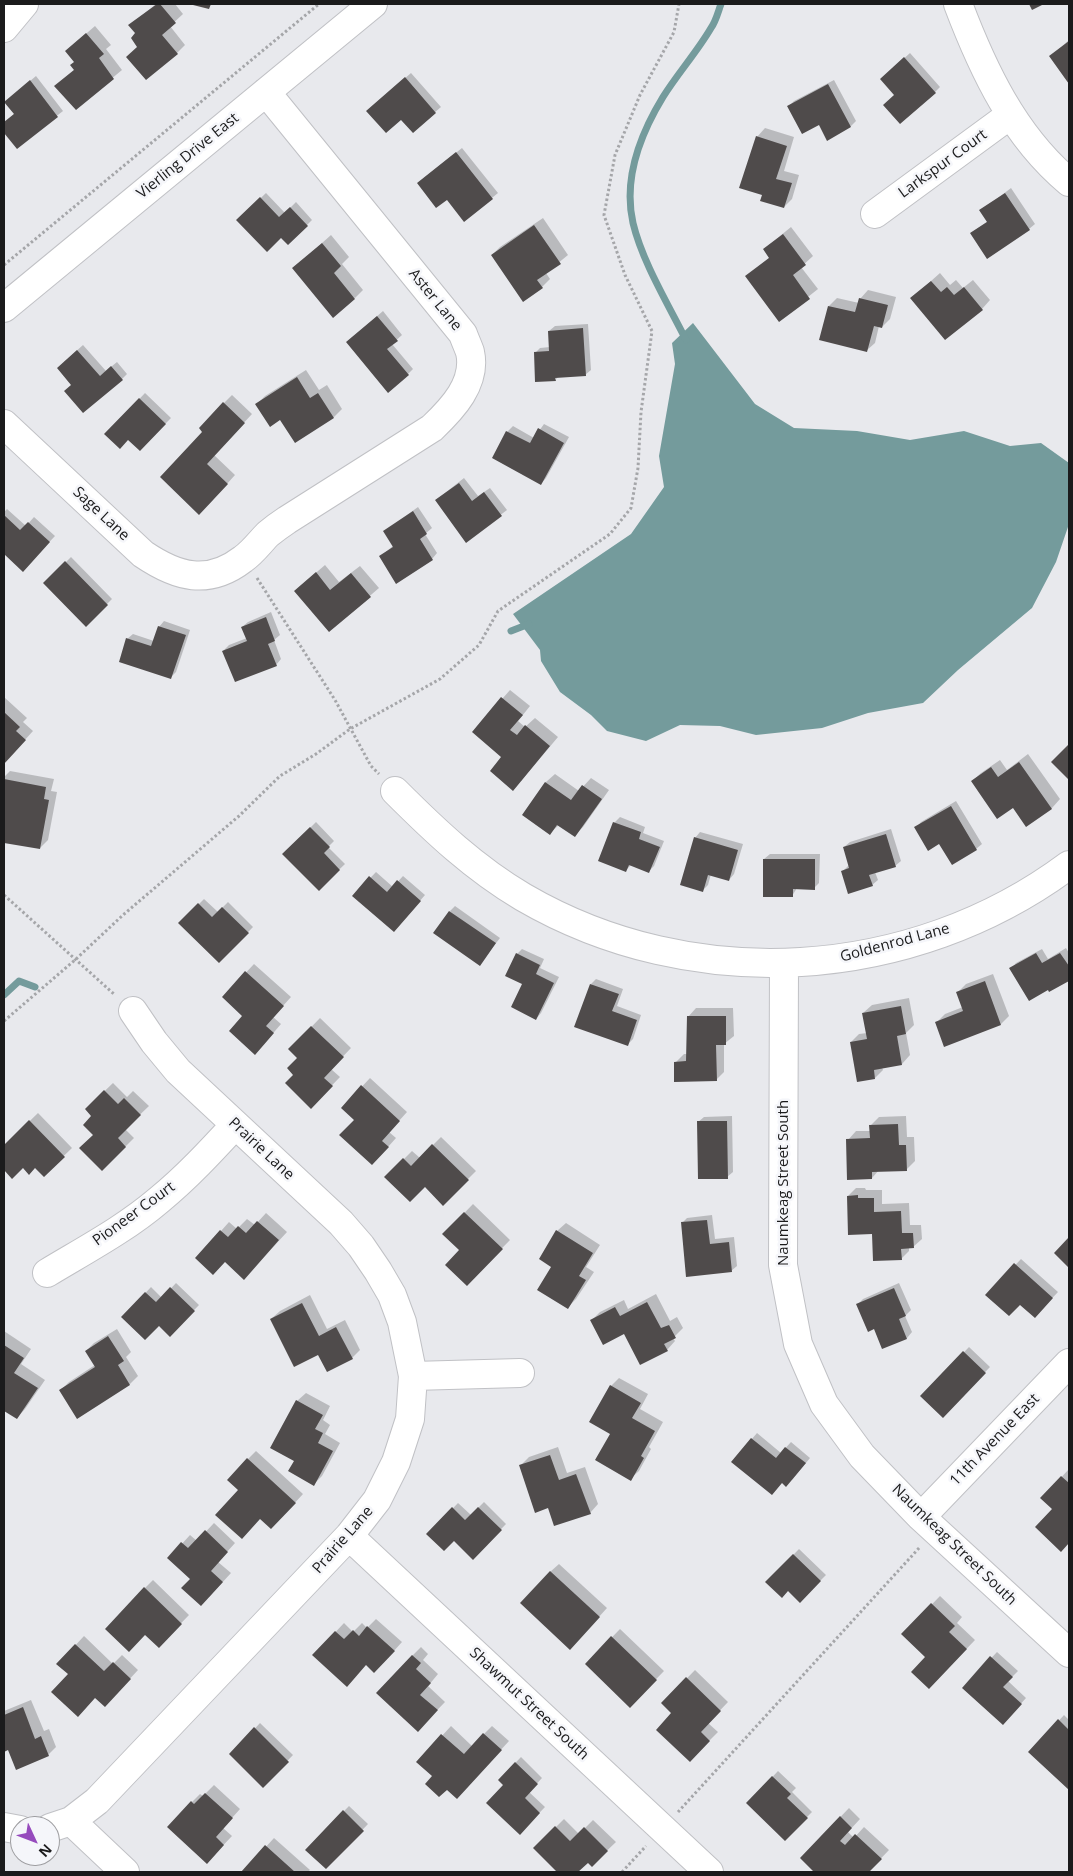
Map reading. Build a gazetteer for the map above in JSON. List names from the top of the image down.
{
  "streets": {
    "street": [
      "Vierling Drive East",
      "Larkspur Court",
      "Aster Lane",
      "Sage Lane",
      "Goldenrod Lane",
      "Prairie Lane",
      "Naumkeag Street South",
      "Pioneer Court",
      "11th Avenue East",
      "Shawmut Street South"
    ]
  },
  "crossings": [
    ["Vierling Drive East", "Aster Lane"],
    ["Aster Lane", "Sage Lane"],
    ["Goldenrod Lane", "Naumkeag Street South"],
    ["Prairie Lane", "Pioneer Court"],
    ["Prairie Lane", "Shawmut Street South"],
    ["Naumkeag Street South", "11th Avenue East"]
  ],
  "north": "bottom right"
}
